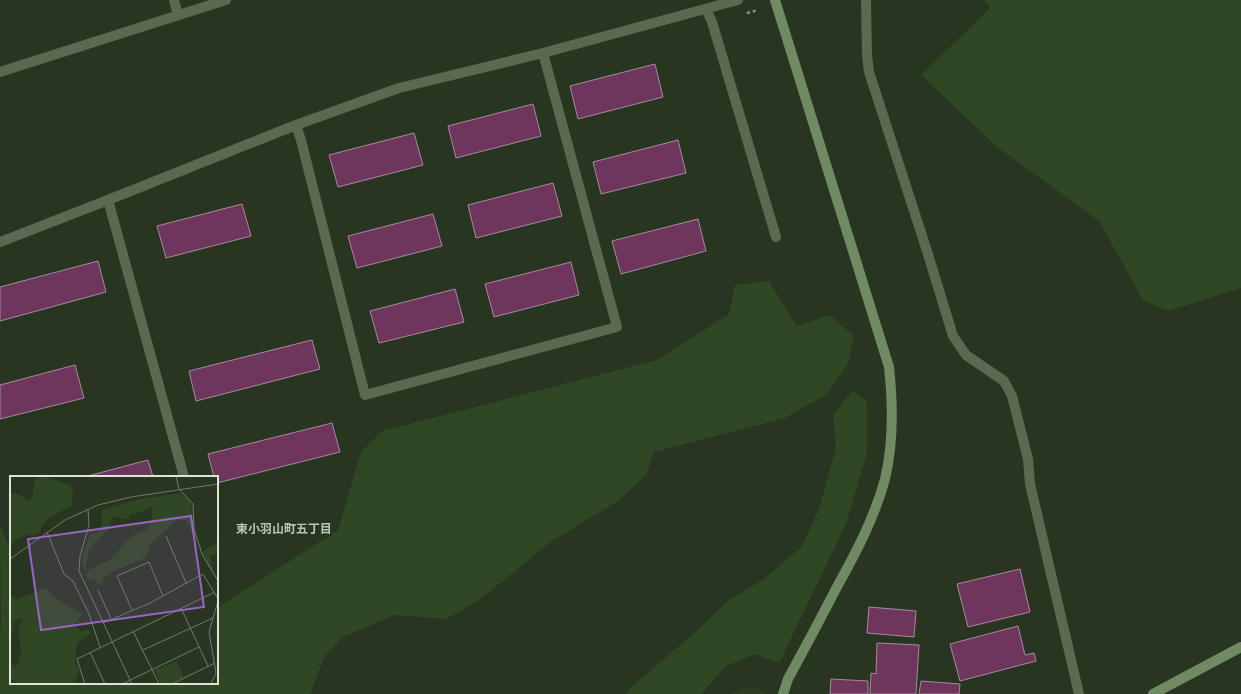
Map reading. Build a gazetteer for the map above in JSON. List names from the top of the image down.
{
  "districts": ["東小羽山町五丁目"]
}
